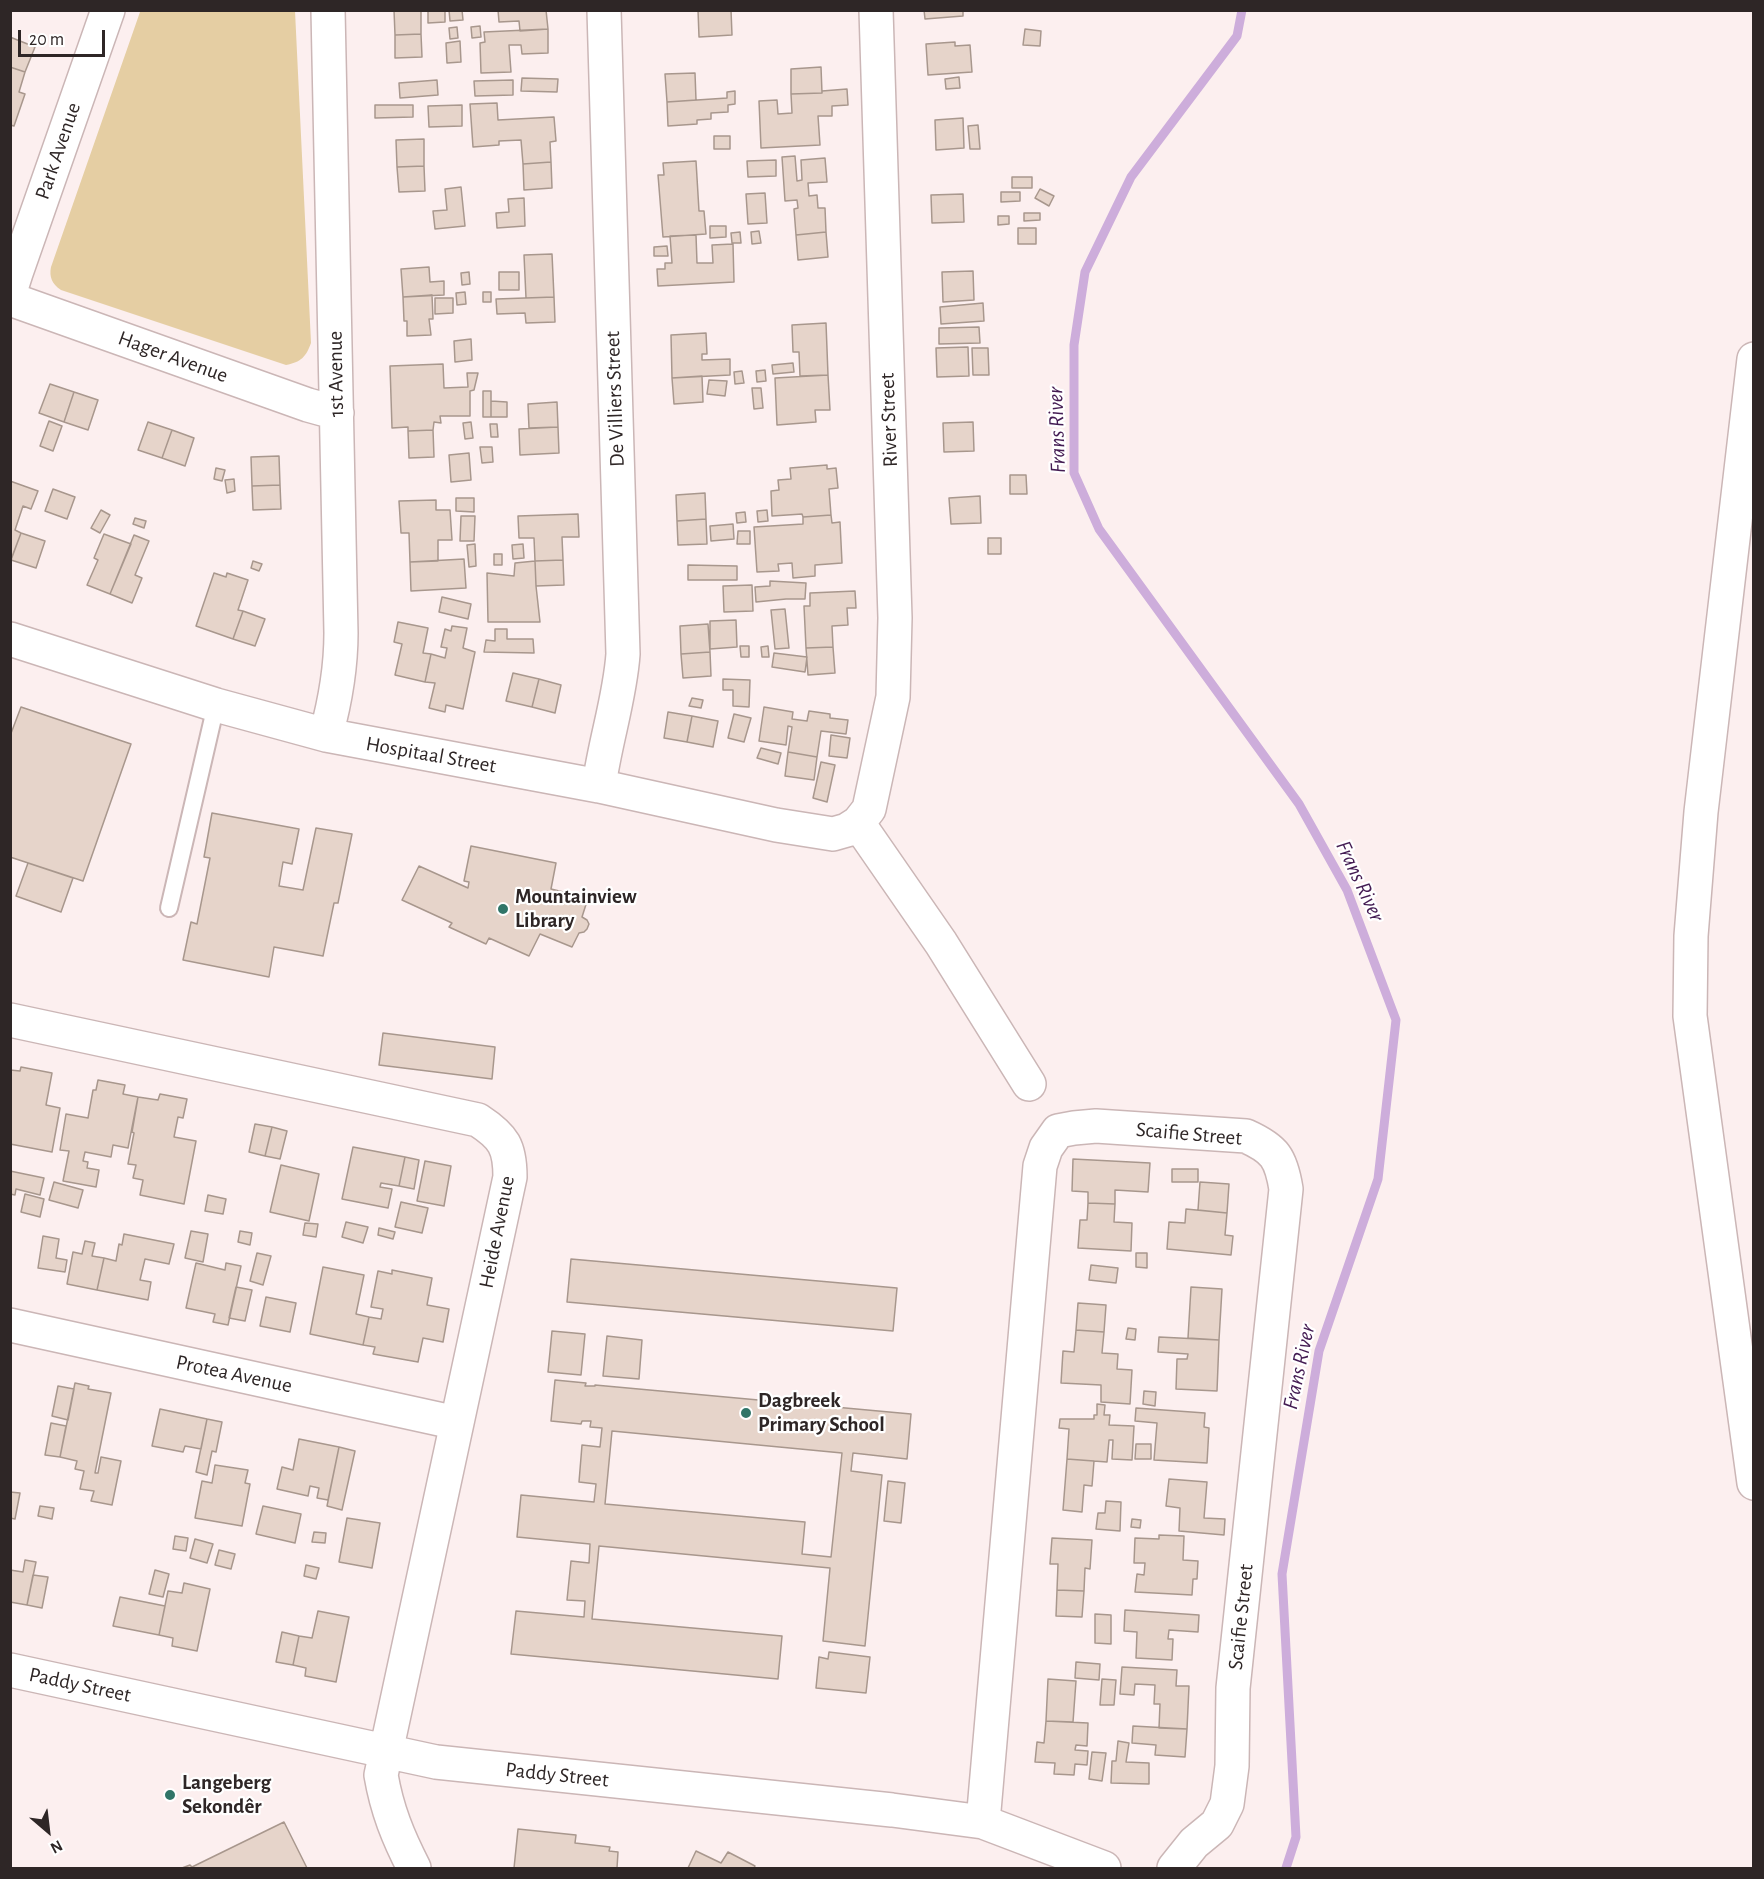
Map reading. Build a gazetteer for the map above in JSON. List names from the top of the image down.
{
  "streets": {
    "street": [
      "Park Avenue",
      "Hager Avenue",
      "1st Avenue",
      "De Villiers Street",
      "River Street",
      "Hospitaal Street",
      "Scaifie Street",
      "Heide Avenue",
      "Protea Avenue",
      "Paddy Street"
    ]
  },
  "crossings": [
    ["Hager Avenue", "1st Avenue"],
    ["1st Avenue", "Hospitaal Street"],
    ["De Villiers Street", "Hospitaal Street"],
    ["River Street", "Hospitaal Street"],
    ["Scaifie Street", "Paddy Street"],
    ["Heide Avenue", "Protea Avenue"],
    ["Heide Avenue", "Paddy Street"]
  ],
  "water": ["Frans River"],
  "places": ["Mountainview Library", "Dagbreek Primary School", "Langeberg Sekondêr"],
  "scale_bar": "20 m",
  "north": "bottom right"
}
